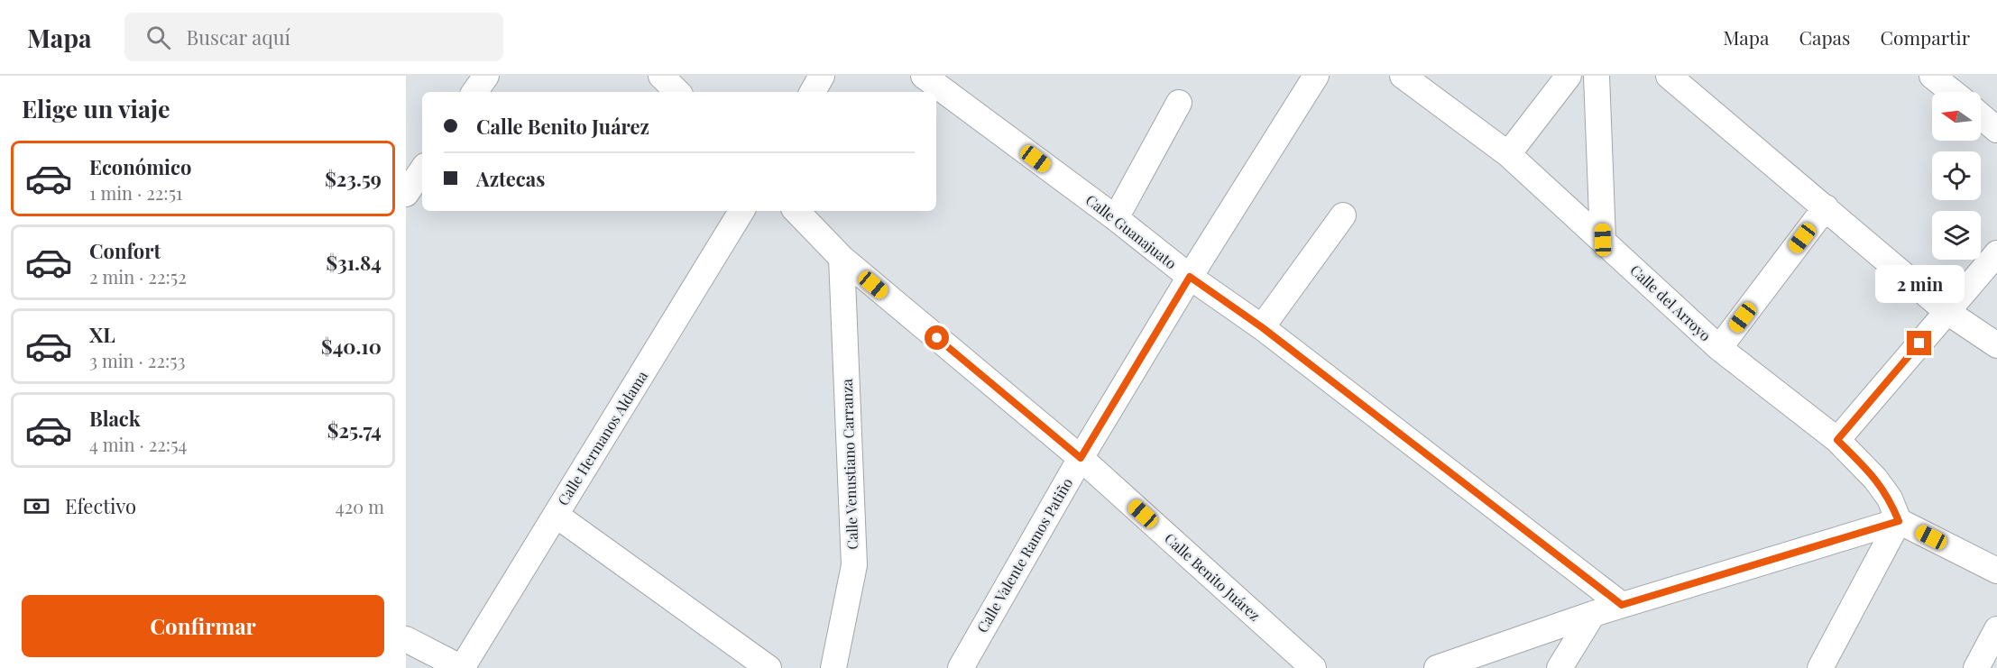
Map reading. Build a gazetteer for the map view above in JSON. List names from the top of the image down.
{
  "streets": {
    "street": [
      "Calle Guanajuato",
      "Calle del Arroyo",
      "Calle Hermanos Aldama",
      "Calle Venustiano Carranza",
      "Calle Valente Ramos Patiño",
      "Calle Benito Juárez"
    ]
  },
  "crossings": [
    ["Calle Guanajuato", "Calle Valente Ramos Patiño"],
    ["Calle Venustiano Carranza", "Calle Benito Juárez"],
    ["Calle Valente Ramos Patiño", "Calle Benito Juárez"]
  ],
  "north": "left",
  "page": {
    "header": "Mapa",
    "search": "Buscar aquí",
    "nav": ["Mapa", "Capas", "Compartir"],
    "heading": "Elige un viaje",
    "banner": ["Calle Benito Juárez", "Aztecas"],
    "list": [
      {
        "name": "Económico",
        "note": "1 min · 22:51",
        "value": "$23.59"
      },
      {
        "name": "Confort",
        "note": "2 min · 22:52",
        "value": "$31.84"
      },
      {
        "name": "XL",
        "note": "3 min · 22:53",
        "value": "$40.10"
      },
      {
        "name": "Black",
        "note": "4 min · 22:54",
        "value": "$25.74"
      }
    ],
    "bubble": "2 min",
    "pay": ["Efectivo", "420 m"],
    "buttons": "Confirmar"
  }
}
